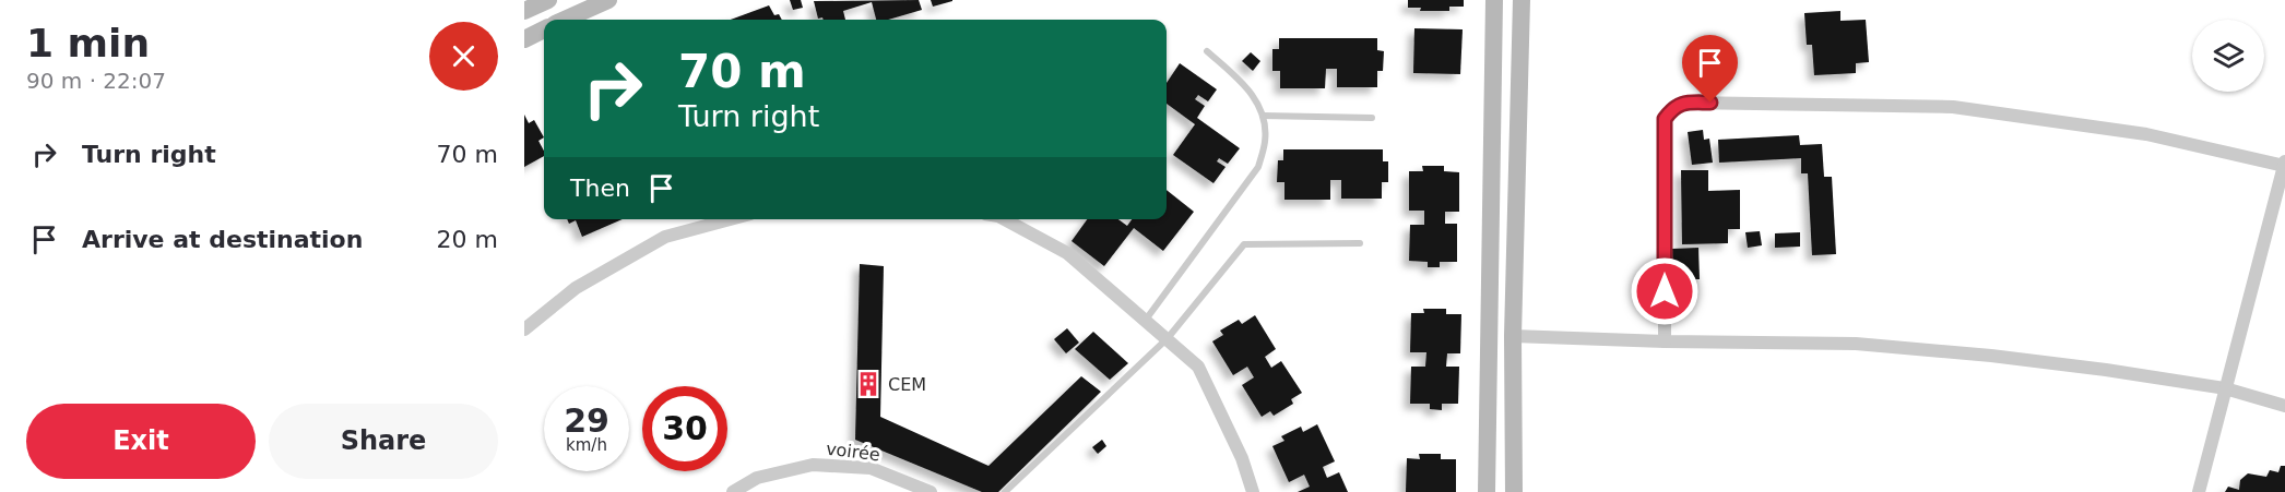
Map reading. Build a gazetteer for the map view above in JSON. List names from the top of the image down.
{
  "streets": {
    "street": ["voirée"]
  },
  "places": {
    "building": ["CEM"]
  },
  "page": {
    "heading": ["1 min", "90 m · 22:07"],
    "turn": ["70 m", "Turn right"],
    "list": [
      {
        "name": "Turn right",
        "value": "70 m"
      },
      {
        "name": "Arrive at destination",
        "value": "20 m"
      }
    ],
    "then": "Then",
    "speed": "29 km/h",
    "limit": "30",
    "buttons": ["Exit", "Share"]
  }
}
